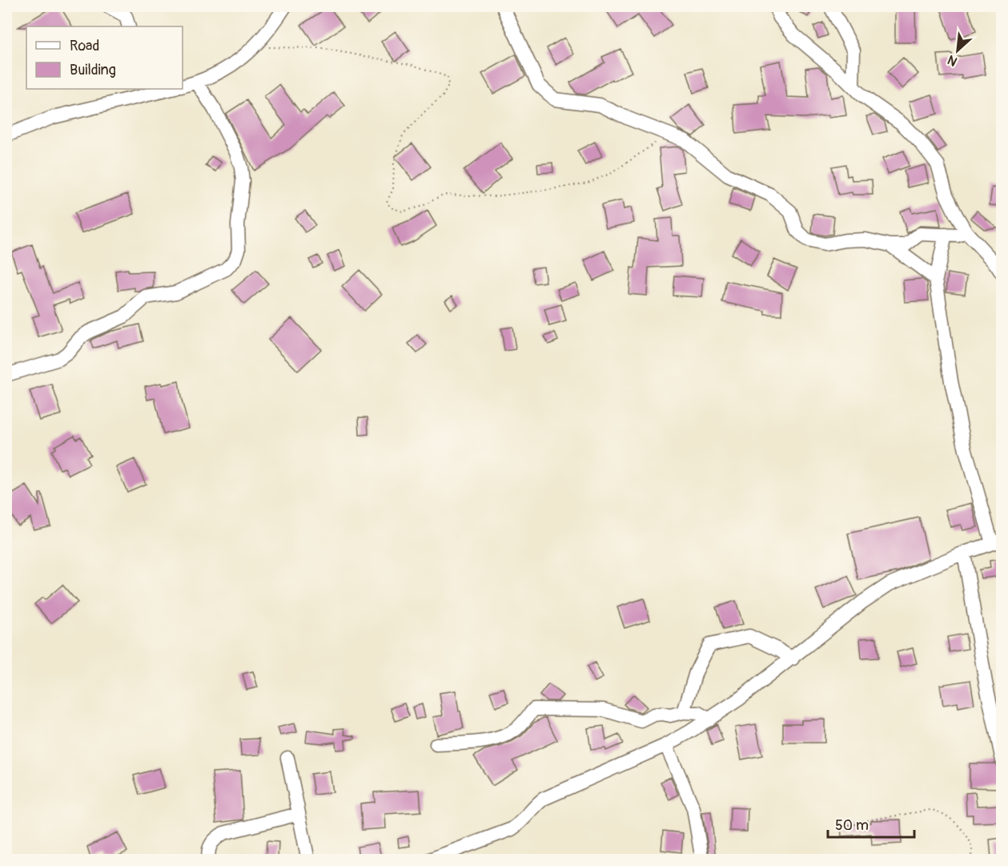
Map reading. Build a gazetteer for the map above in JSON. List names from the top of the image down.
{
  "legend": ["Road", "Building"],
  "scale_bar": "50 m",
  "north": "bottom left"
}
